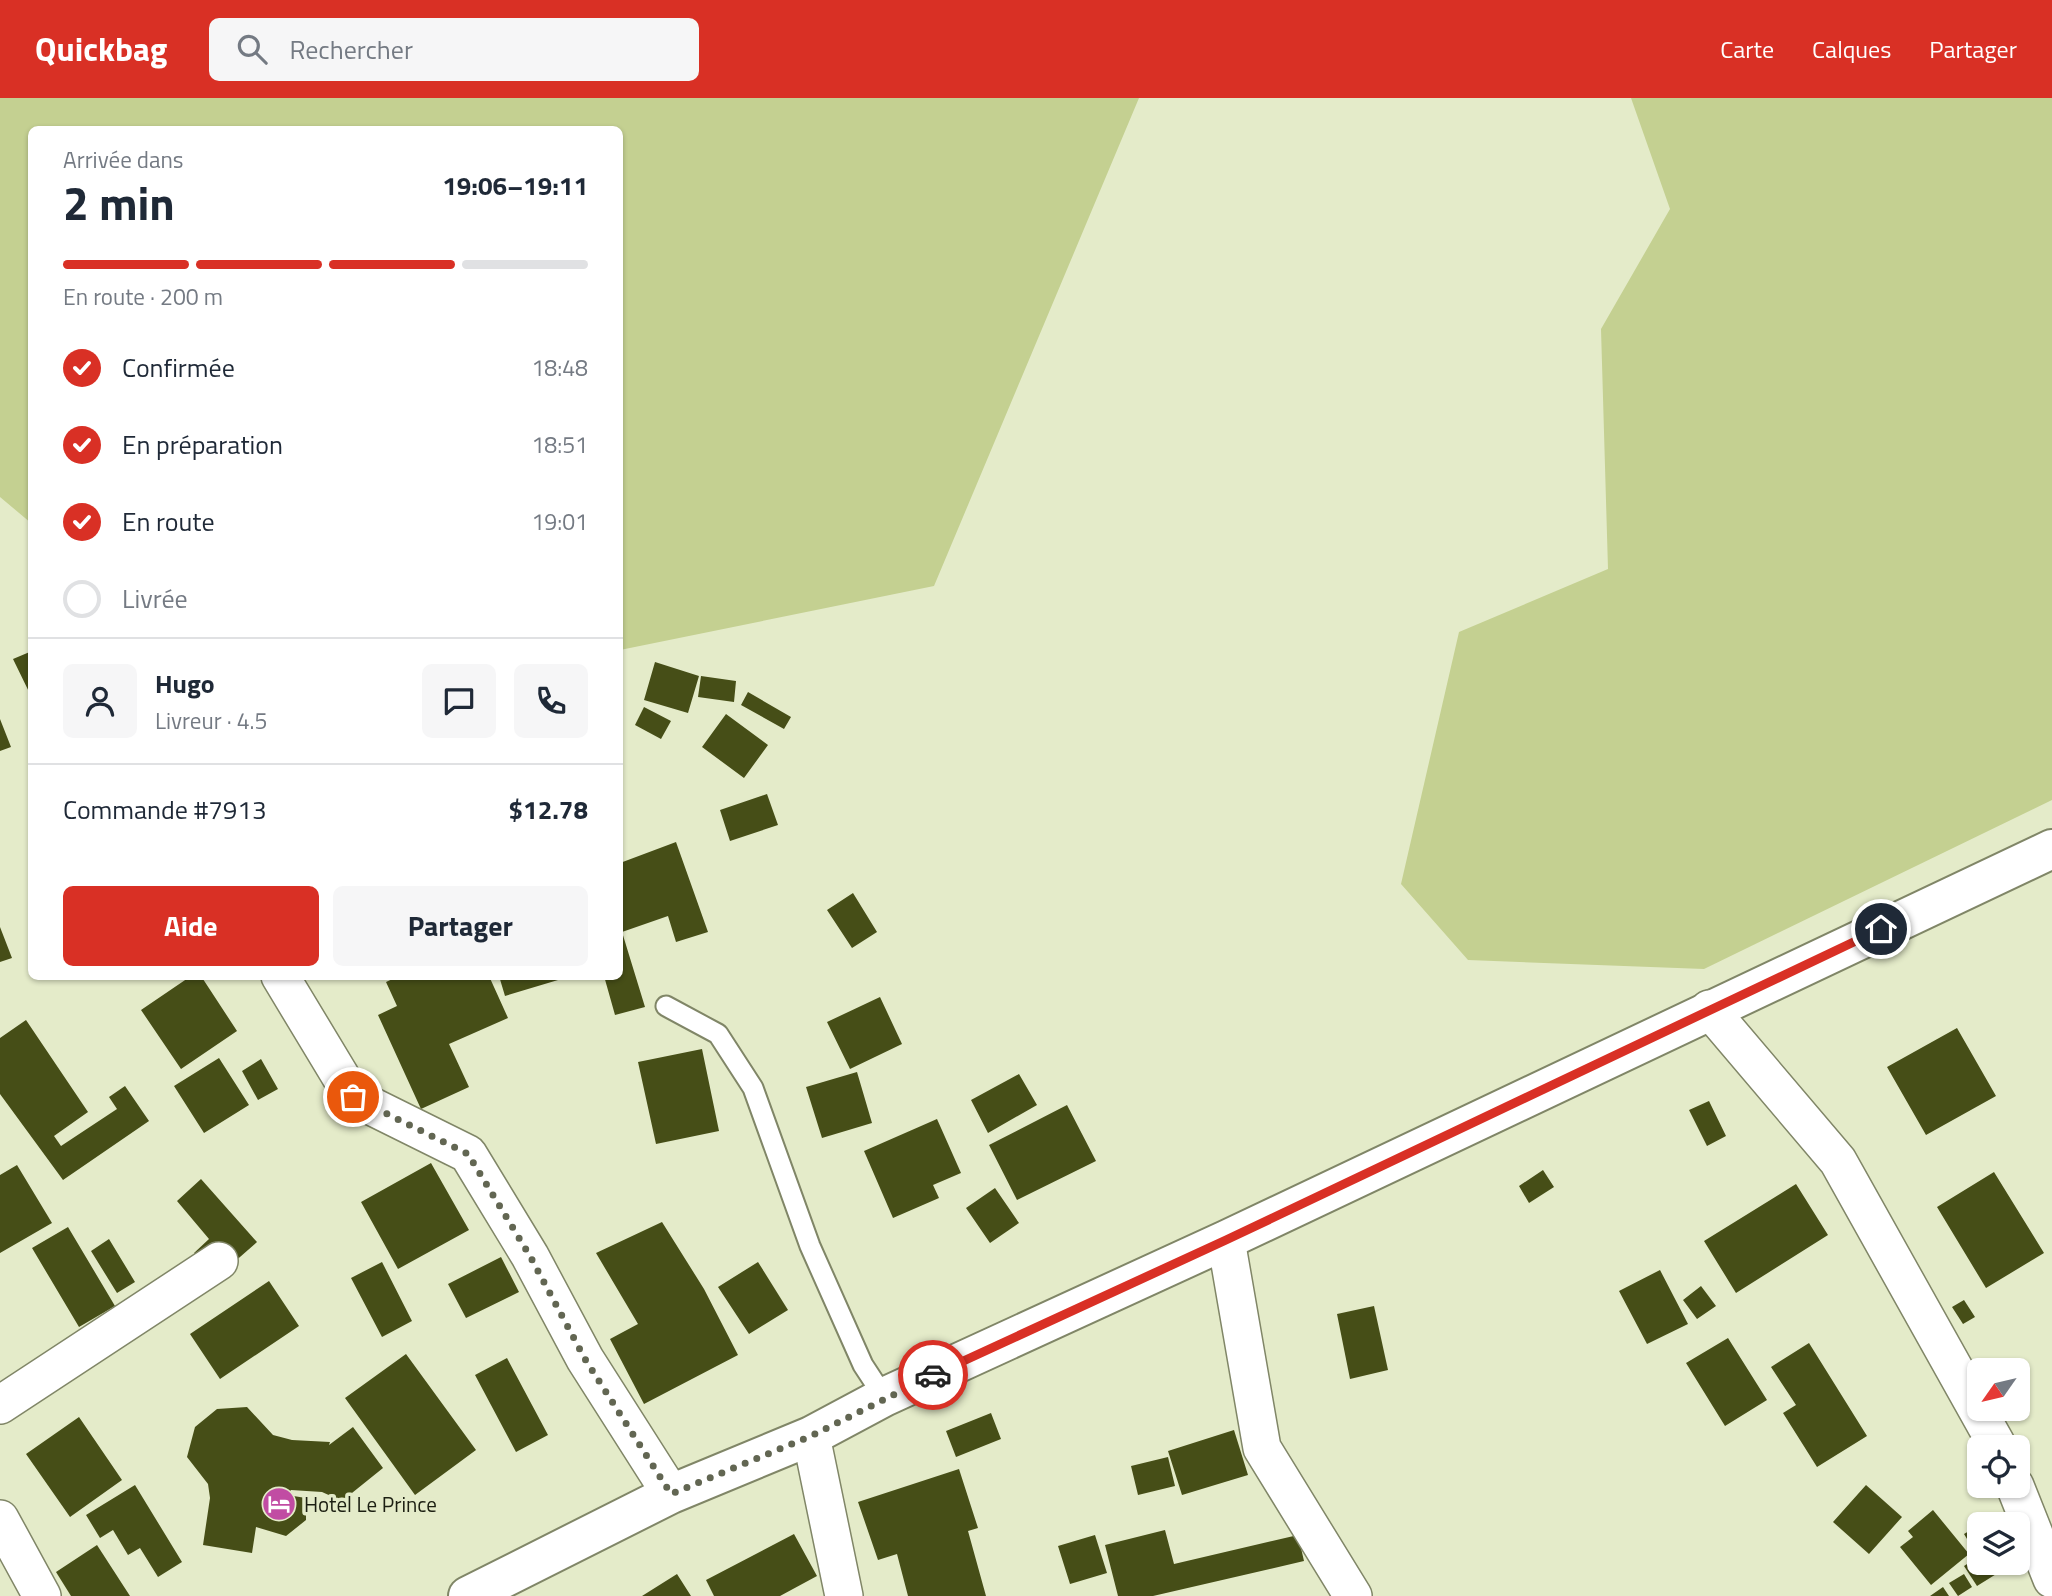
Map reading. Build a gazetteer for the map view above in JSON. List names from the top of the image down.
{
  "places": {
    "hotel": ["Hotel Le Prince"]
  },
  "north": "bottom left",
  "page": {
    "header": "Quickbag",
    "search": "Rechercher",
    "nav": ["Carte", "Calques", "Partager"],
    "heading": ["2 min", "Arrivée dans", "19:06–19:11"],
    "panel": [
      "Hugo",
      "Livreur · 4.5",
      "Commande #7913",
      "$12.78"
    ],
    "bar": "En route · 200 m",
    "list": [
      ["Confirmée", "18:48"],
      ["En préparation", "18:51"],
      ["En route", "19:01"],
      "Livrée"
    ],
    "buttons": ["Aide", "Partager"]
  }
}
